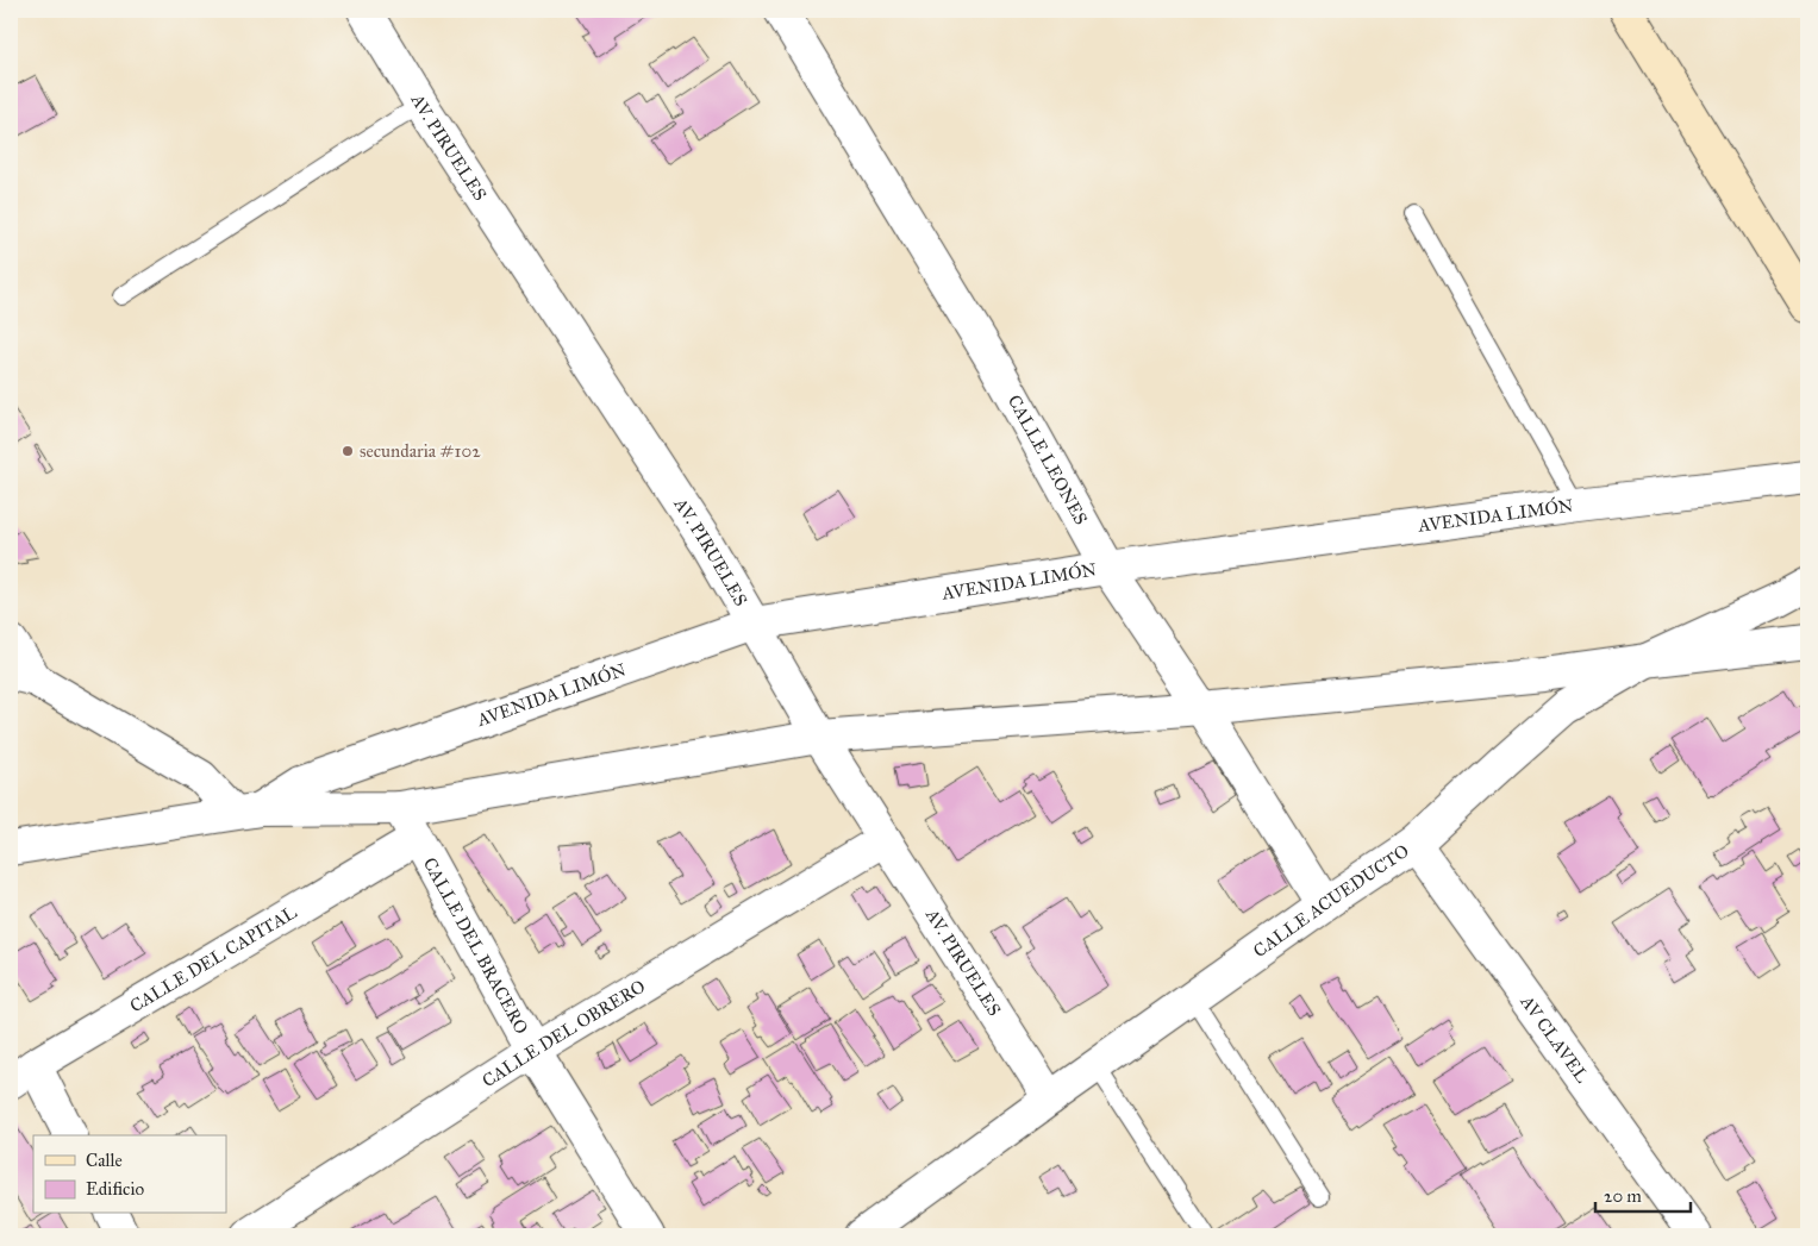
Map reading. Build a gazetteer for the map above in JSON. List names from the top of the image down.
{
  "streets": {
    "street": [
      "AV. PIRUELES",
      "CALLE LEONES",
      "AVENIDA LIMÓN",
      "CALLE ACUEDUCTO",
      "CALLE DEL BRACERO",
      "CALLE DEL CAPITAL",
      "CALLE DEL OBRERO",
      "AV CLAVEL"
    ]
  },
  "crossings": [
    ["AV. PIRUELES", "AVENIDA LIMÓN"],
    ["AV. PIRUELES", "CALLE ACUEDUCTO"],
    ["AV. PIRUELES", "CALLE DEL OBRERO"],
    ["CALLE LEONES", "AVENIDA LIMÓN"],
    ["CALLE LEONES", "CALLE ACUEDUCTO"],
    ["CALLE ACUEDUCTO", "AV CLAVEL"],
    ["CALLE DEL BRACERO", "CALLE DEL CAPITAL"],
    ["CALLE DEL BRACERO", "CALLE DEL OBRERO"]
  ],
  "places": ["secundaria #102"],
  "legend": ["Calle", "Edificio"],
  "scale_bar": "20 m"
}
